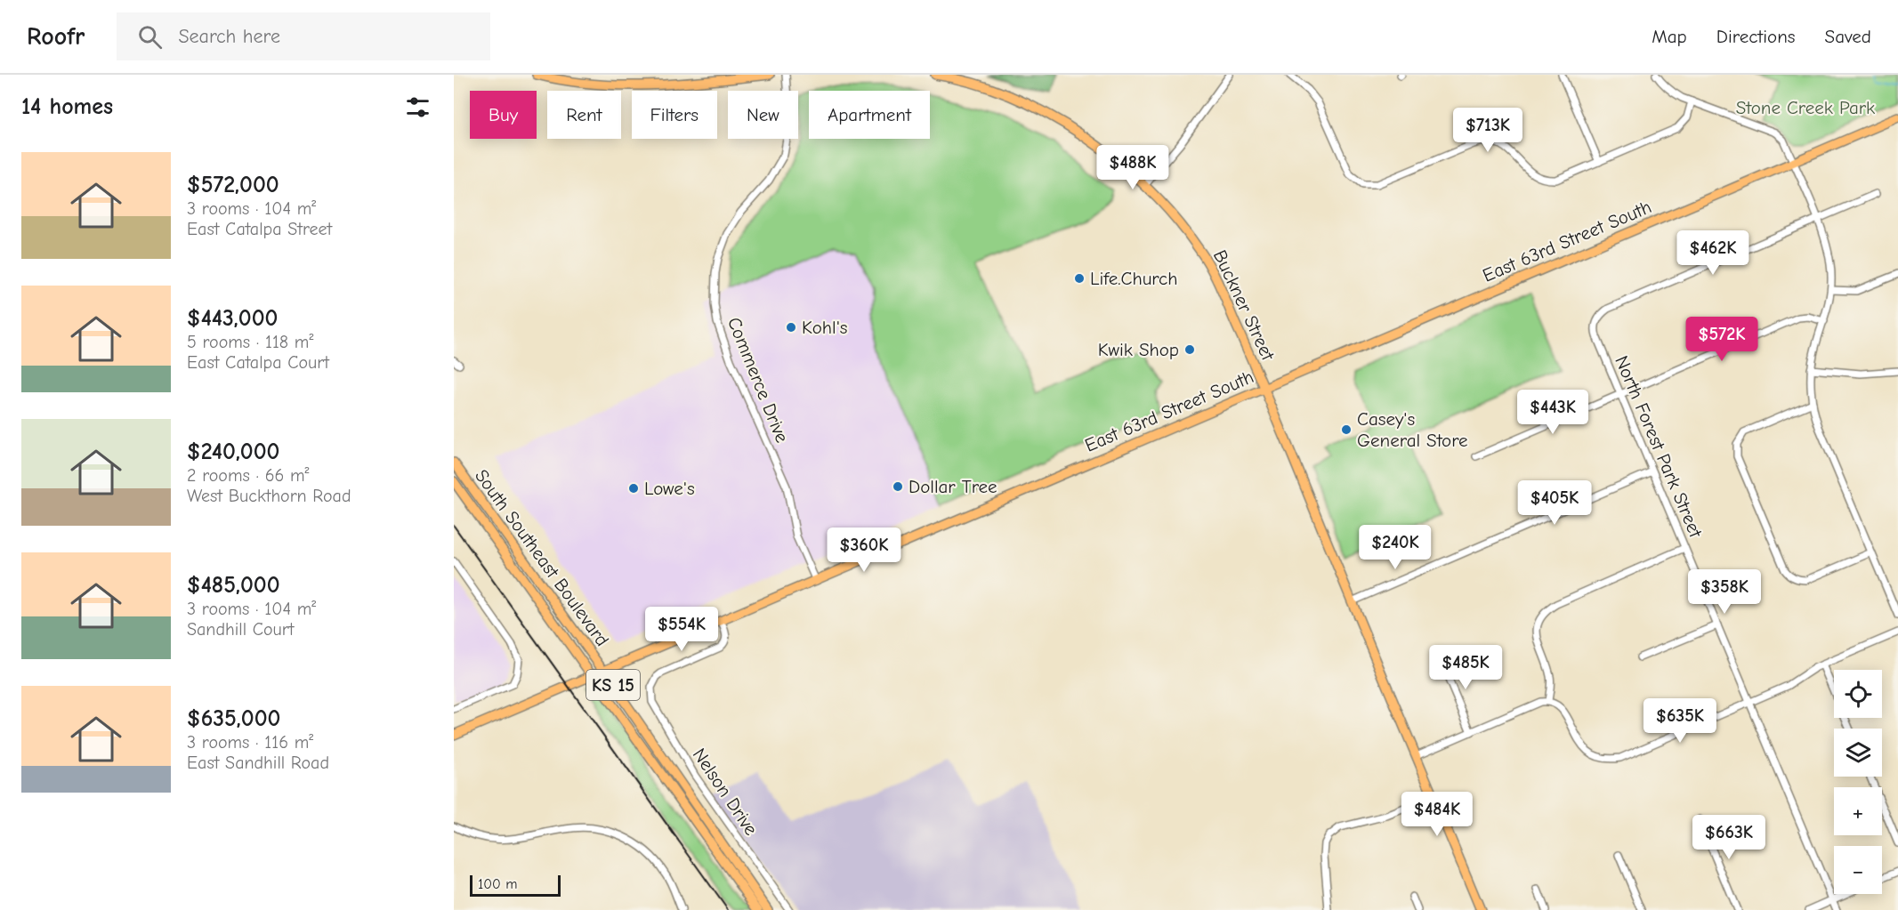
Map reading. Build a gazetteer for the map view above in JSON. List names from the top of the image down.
{
  "streets": {
    "main road": [
      "East 63rd Street South",
      "Buckner Street",
      "South Southeast Boulevard",
      "KS 15"
    ],
    "street": ["Commerce Drive", "North Forest Park Street", "Nelson Drive"]
  },
  "crossings": [
    ["East 63rd Street South", "Buckner Street"],
    ["East 63rd Street South", "Commerce Drive"],
    ["East 63rd Street South", "South Southeast Boulevard"],
    ["East 63rd Street South", "Nelson Drive"]
  ],
  "parks": ["Stone Creek Park"],
  "places": [
    "Life.Church",
    "Kohl's",
    "Kwik Shop",
    "Casey's General Store",
    "Dollar Tree",
    "Lowe's"
  ],
  "scale_bar": "100 m",
  "page": {
    "header": "Roofr",
    "search": "Search here",
    "nav": ["Map", "Directions", "Saved"],
    "heading": "14 homes",
    "chip": [
      "Buy",
      "Rent",
      "Filters",
      "New",
      "Apartment"
    ],
    "price": [
      "$713K",
      "$488K",
      "$462K",
      "$572K",
      "$443K",
      "$405K",
      "$240K",
      "$360K",
      "$358K",
      "$554K",
      "$485K",
      "$635K",
      "$484K",
      "$663K"
    ],
    "list": [
      {
        "name": "$572,000",
        "note": "3 rooms · 104 m² · East Catalpa Street"
      },
      {
        "name": "$443,000",
        "note": "5 rooms · 118 m² · East Catalpa Court"
      },
      {
        "name": "$240,000",
        "note": "2 rooms · 66 m² · West Buckthorn Road"
      },
      {
        "name": "$485,000",
        "note": "3 rooms · 104 m² · Sandhill Court"
      },
      {
        "name": "$635,000",
        "note": "3 rooms · 116 m² · East Sandhill Road"
      }
    ],
    "map_buttons": ["+", "−"],
    "scale": "100 m"
  }
}
